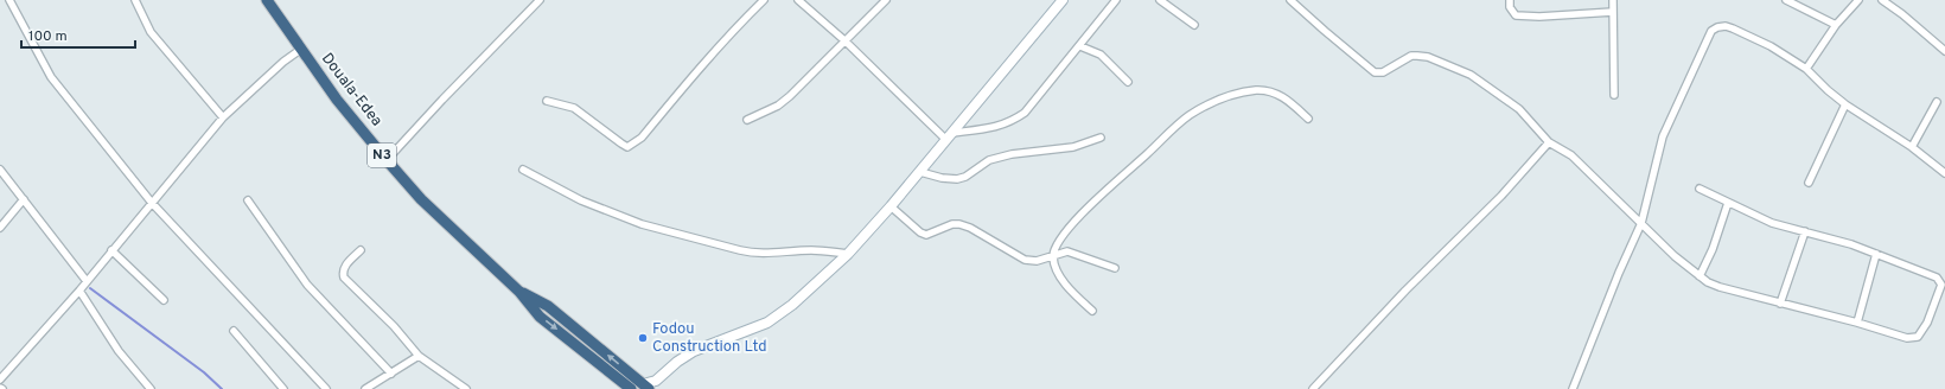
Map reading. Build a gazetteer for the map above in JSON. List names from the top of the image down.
{
  "streets": {
    "highway": ["Douala-Edea", "N3"]
  },
  "places": ["Fodou Construction Ltd"],
  "scale_bar": "100 m"
}
